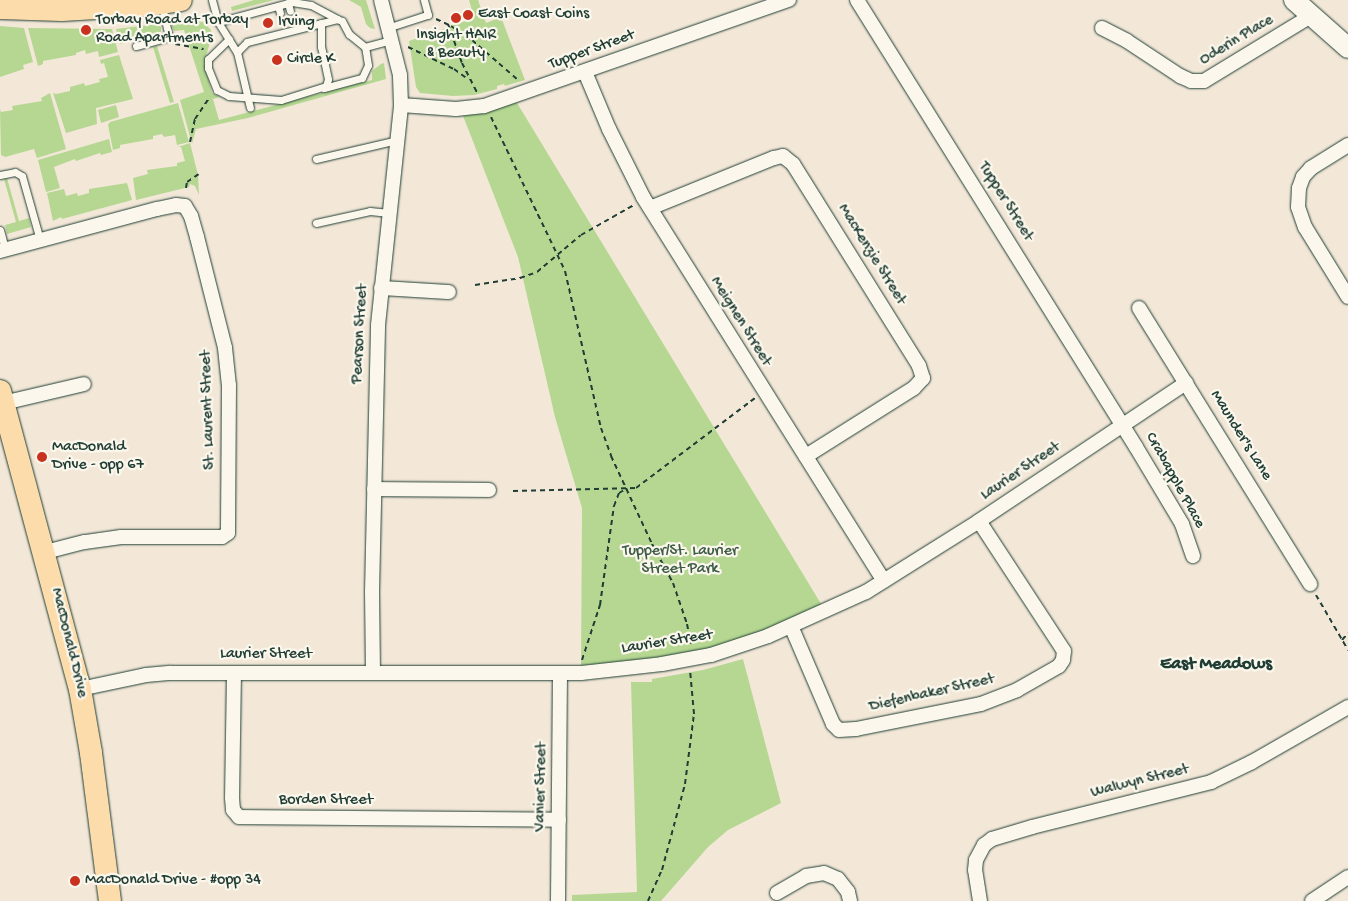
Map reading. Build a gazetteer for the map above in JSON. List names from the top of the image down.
{
  "streets": {
    "main road": ["MacDonald Drive"],
    "street": [
      "Oderin Place",
      "Tupper Street",
      "MacKenzie Street",
      "Meignen Street",
      "Pearson Street",
      "St. Laurent Street",
      "Maunder's Lane",
      "Laurier Street",
      "Crabapple Place",
      "Diefenbaker Street",
      "Walwyn Street",
      "Vanier Street",
      "Borden Street"
    ]
  },
  "crossings": [
    ["Tupper Street", "Meignen Street"],
    ["Tupper Street", "Pearson Street"],
    ["Tupper Street", "Laurier Street"],
    ["Tupper Street", "Crabapple Place"],
    ["MacKenzie Street", "Meignen Street"],
    ["Meignen Street", "Laurier Street"],
    ["Pearson Street", "Laurier Street"],
    ["St. Laurent Street", "MacDonald Drive"],
    ["Maunder's Lane", "Laurier Street"],
    ["Laurier Street", "Crabapple Place"],
    ["Laurier Street", "MacDonald Drive"],
    ["Laurier Street", "Diefenbaker Street"],
    ["Laurier Street", "Vanier Street"],
    ["Laurier Street", "Borden Street"],
    ["Vanier Street", "Borden Street"]
  ],
  "districts": ["East Meadows"],
  "parks": ["Tupper/St. Laurier Street Park"],
  "places": [
    "East Coast Coins",
    "Insight HAIR & Beauty",
    "Irving",
    "Torbay Road at Torbay Road Apartments",
    "Circle K",
    "MacDonald Drive - opp 67",
    "MacDonald Drive - #opp 34"
  ]
}
